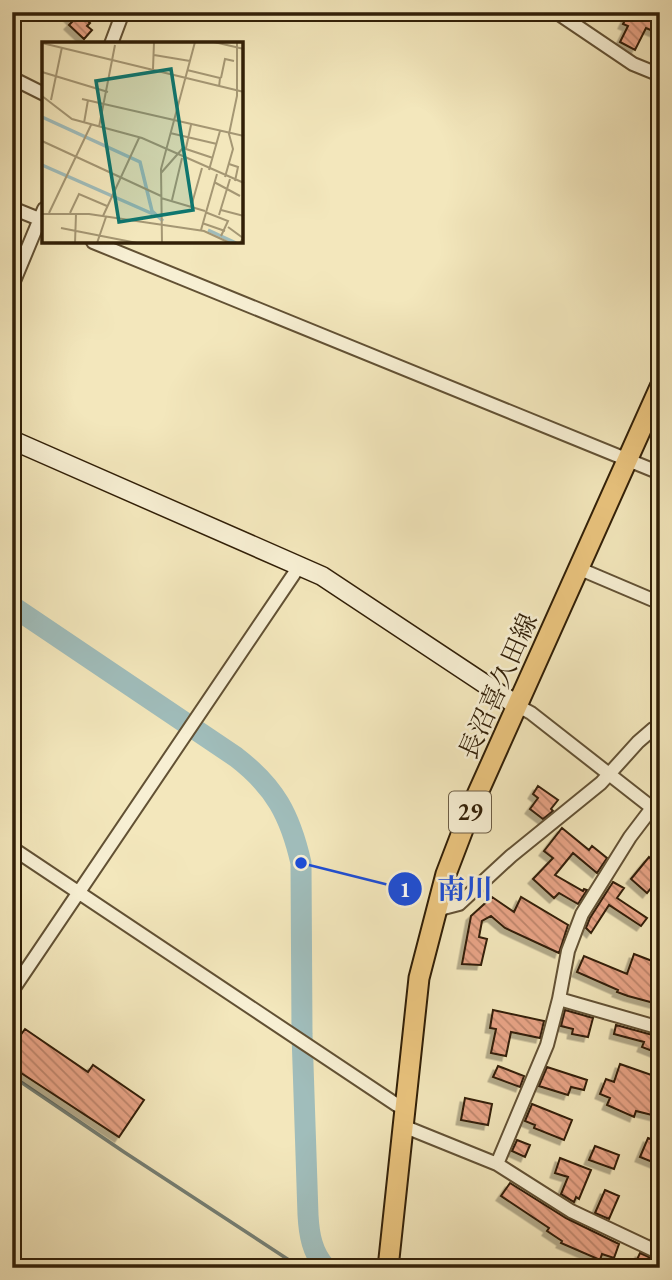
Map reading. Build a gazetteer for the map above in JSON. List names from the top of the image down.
{
  "streets": {
    "main road": ["長沼喜久田線", "29"]
  },
  "places": ["南川"]
}
